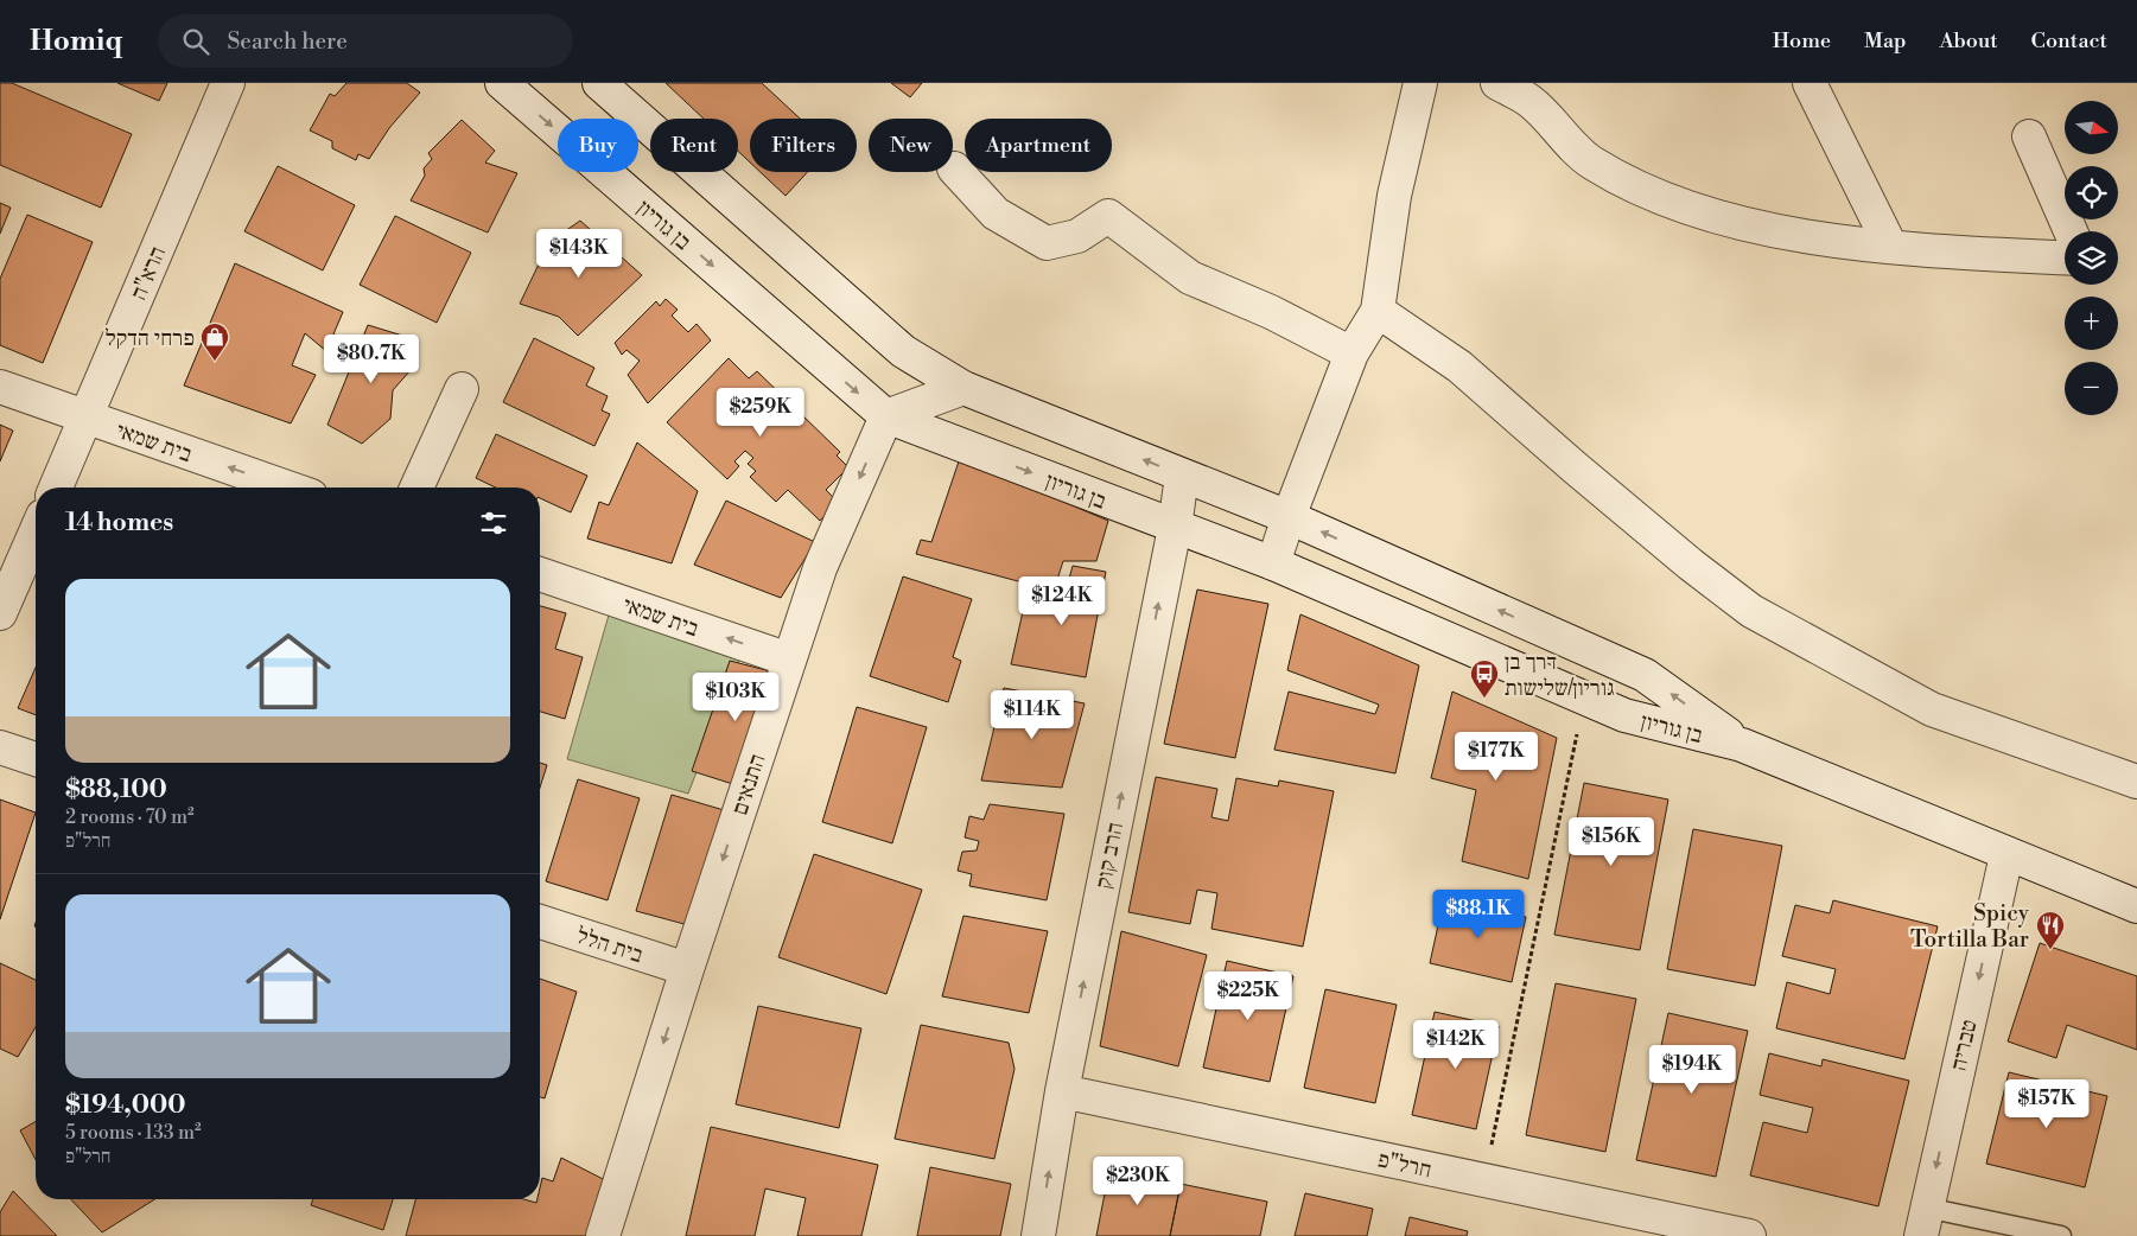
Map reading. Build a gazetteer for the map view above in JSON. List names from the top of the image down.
{
  "streets": {
    "street": [
      "בן גוריון",
      "הרא\"ה",
      "בית שמאי",
      "התנאים",
      "הרב קוק",
      "בית הלל",
      "טבריה",
      "חרל\"פ"
    ]
  },
  "crossings": [
    ["בן גוריון", "התנאים"],
    ["בן גוריון", "הרב קוק"],
    ["בן גוריון", "טבריה"],
    ["הרא\"ה", "בית שמאי"],
    ["בית שמאי", "התנאים"],
    ["התנאים", "בית הלל"],
    ["הרב קוק", "חרל\"פ"]
  ],
  "one_way": [
    "בית שמאי",
    "התנאים",
    "הרב קוק",
    "טבריה"
  ],
  "places": {
    "shop": ["פרחי הדקל"],
    "bus stop": ["דרך בן גוריון/שלישות"],
    "restaurant": ["Spicy Tortilla Bar"]
  },
  "north": "right",
  "page": {
    "header": "Homiq",
    "search": "Search here",
    "nav": [
      "Home",
      "Map",
      "About",
      "Contact"
    ],
    "map_buttons": ["+", "−"],
    "chip": [
      "Buy",
      "Rent",
      "Filters",
      "New",
      "Apartment"
    ],
    "price": [
      "$143K",
      "$80.7K",
      "$259K",
      "$124K",
      "$103K",
      "$114K",
      "$177K",
      "$156K",
      "$88.1K",
      "$225K",
      "$142K",
      "$194K",
      "$157K",
      "$230K"
    ],
    "heading": "14 homes",
    "list": [
      {
        "name": "$88,100",
        "note": "2 rooms · 70 m² · חרל\"פ"
      },
      {
        "name": "$194,000",
        "note": "5 rooms · 133 m² · חרל\"פ"
      }
    ]
  }
}
